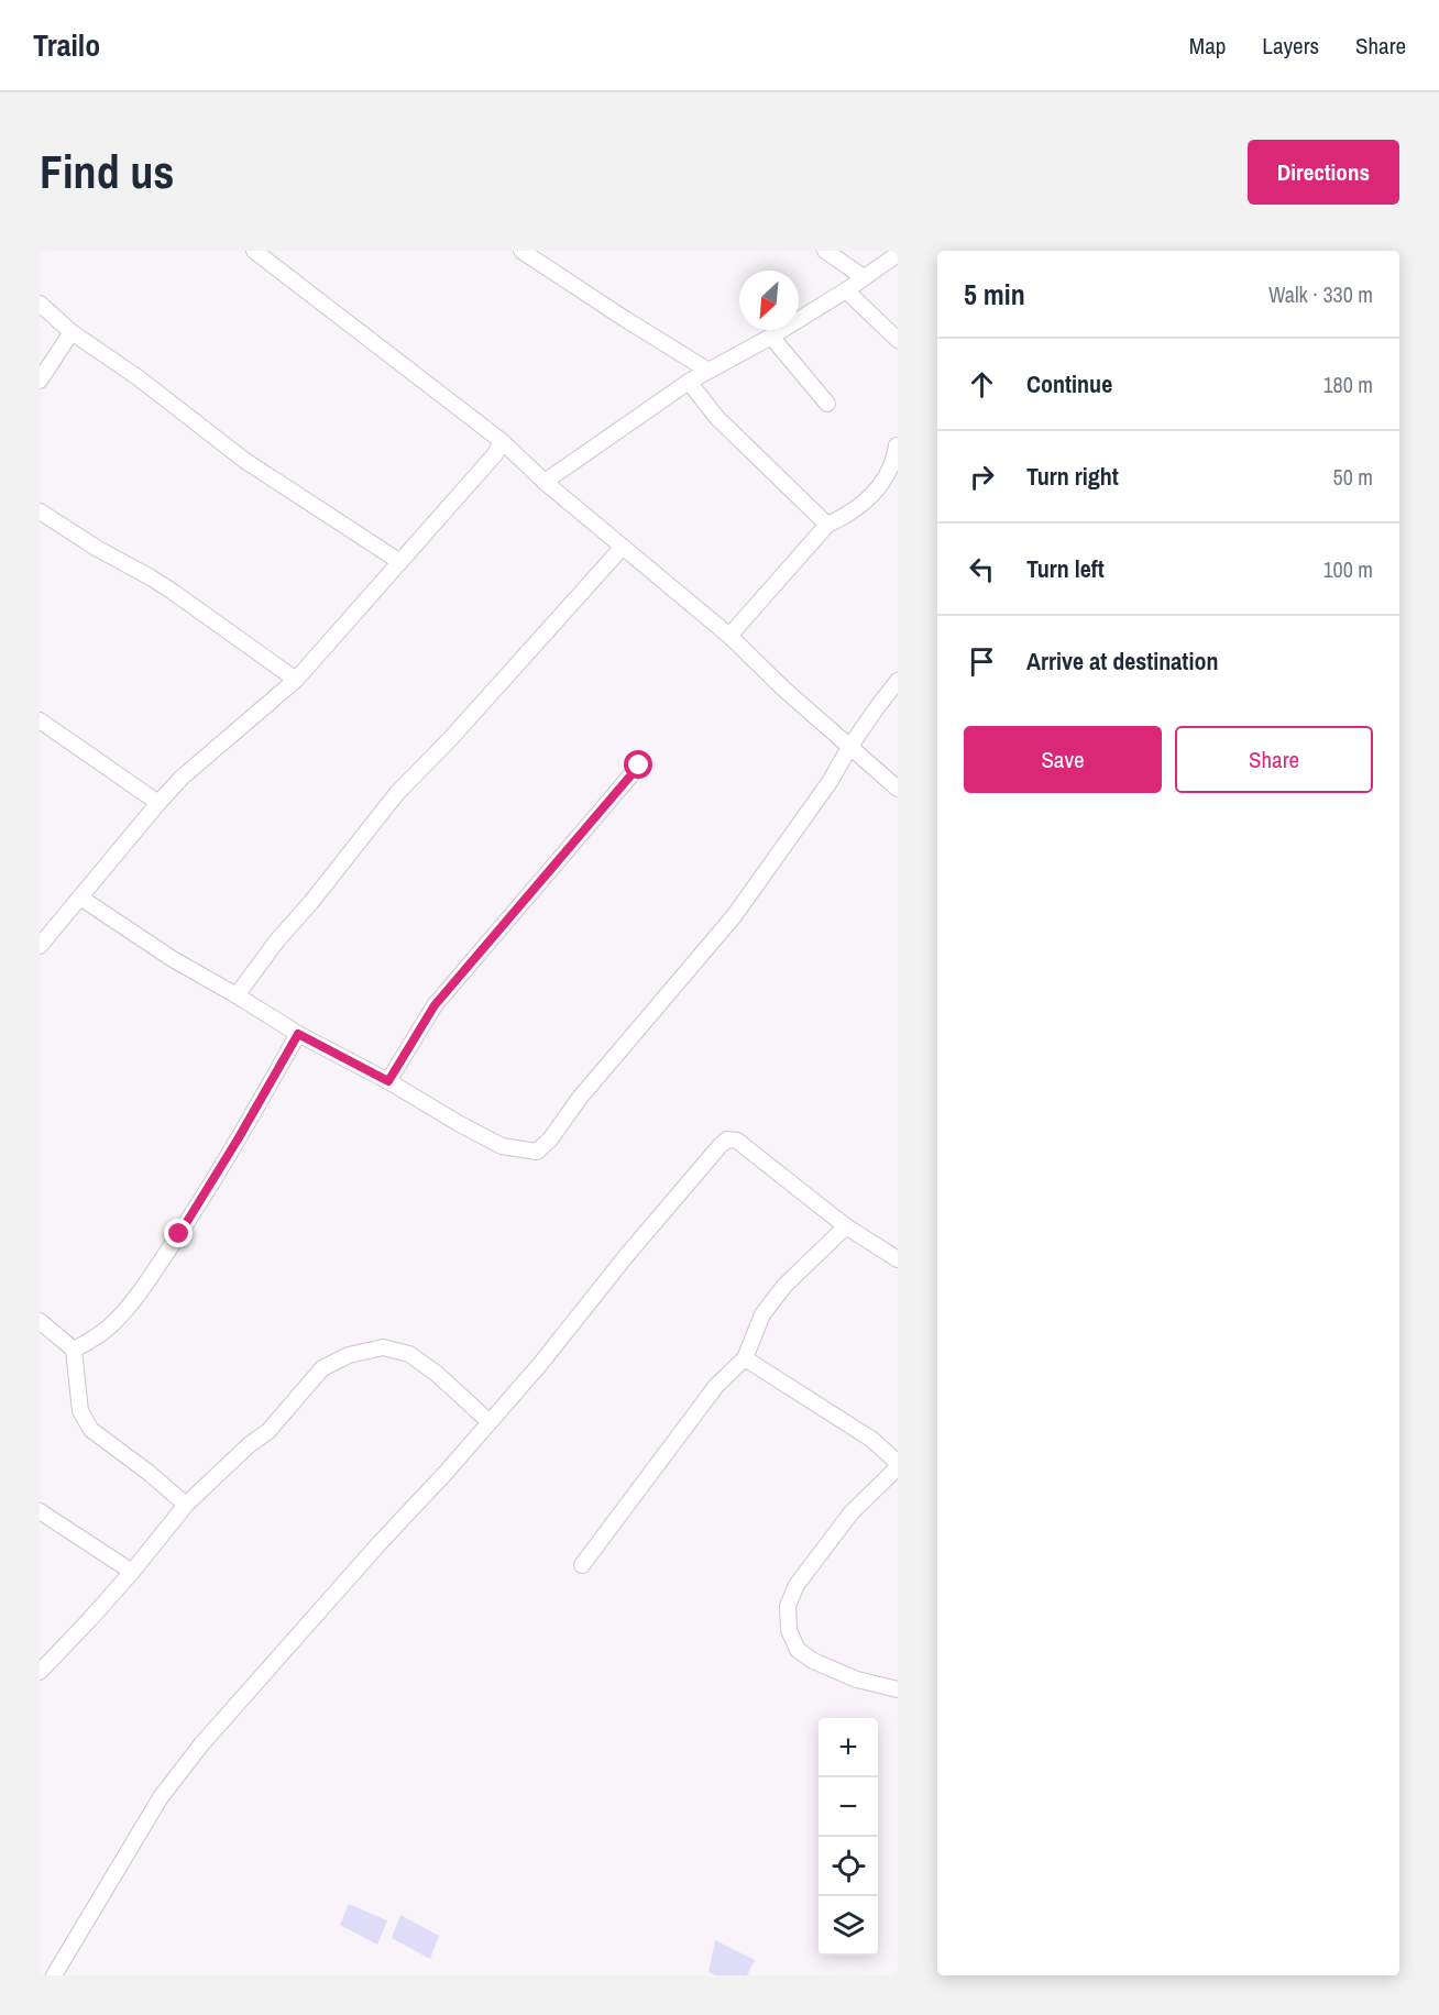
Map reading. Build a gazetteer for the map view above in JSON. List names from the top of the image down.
{
  "north": "bottom left",
  "page": {
    "header": "Trailo",
    "nav": ["Map", "Layers", "Share"],
    "buttons": [
      "Directions",
      ["Save", "Share"]
    ],
    "title": "Find us",
    "heading": ["5 min", "Walk · 330 m"],
    "list": [
      ["Continue", "180 m"],
      ["Turn right", "50 m"],
      ["Turn left", "100 m"],
      "Arrive at destination"
    ],
    "map_buttons": ["+", "−"]
  }
}
